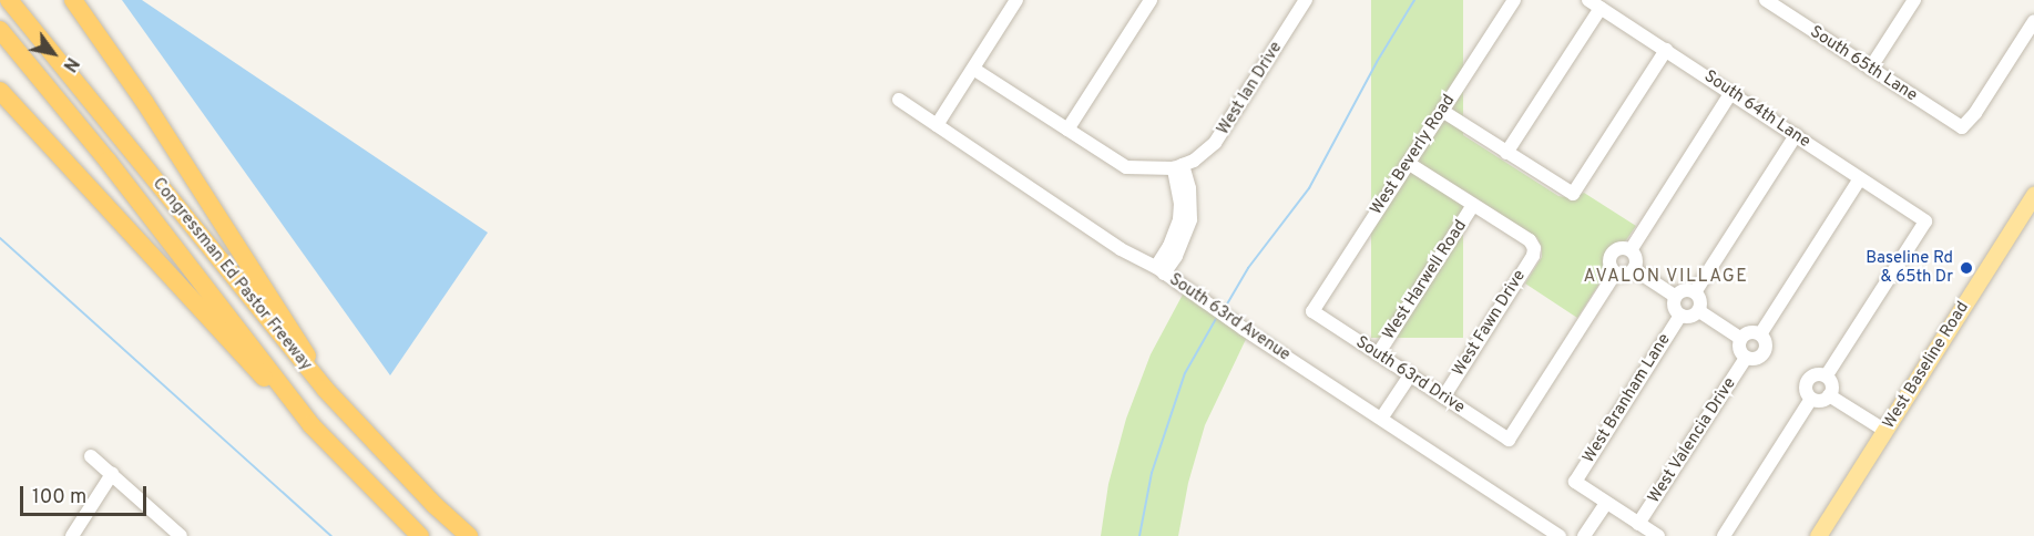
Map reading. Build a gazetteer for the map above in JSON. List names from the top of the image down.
{
  "streets": {
    "highway": ["Congressman Ed Pastor Freeway"],
    "main road": ["West Baseline Road"],
    "street": [
      "South 65th Lane",
      "West Ian Drive",
      "South 64th Lane",
      "West Beverly Road",
      "West Harwell Road",
      "South 63rd Avenue",
      "West Fawn Drive",
      "South 63rd Drive",
      "West Branham Lane",
      "West Valencia Drive"
    ]
  },
  "crossings": [
    ["South 64th Lane", "West Valencia Drive"],
    ["West Beverly Road", "South 63rd Drive"],
    ["West Harwell Road", "West Fawn Drive"],
    ["West Harwell Road", "South 63rd Drive"],
    ["West Fawn Drive", "South 63rd Drive"]
  ],
  "districts": ["AVALON VILLAGE"],
  "places": ["Baseline Rd & 65th Dr"],
  "scale_bar": "100 m",
  "north": "bottom right"
}
